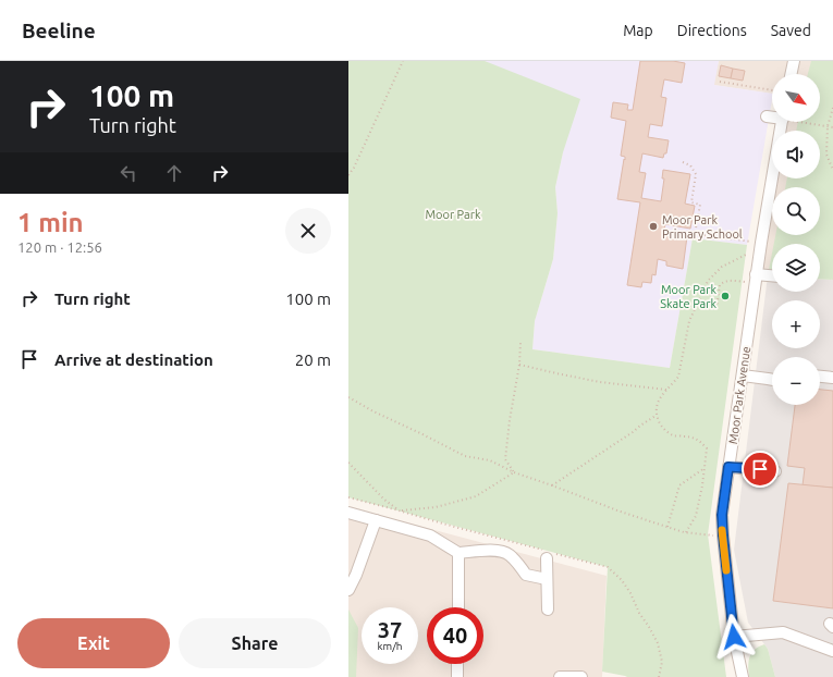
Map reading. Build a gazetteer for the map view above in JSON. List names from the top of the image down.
{
  "streets": {
    "street": ["Moor Park Avenue"]
  },
  "parks": ["Moor Park"],
  "places": ["Moor Park Primary School", "Moor Park Skate Park"],
  "north": "bottom right",
  "page": {
    "header": "Beeline",
    "nav": ["Map", "Directions", "Saved"],
    "turn": ["100 m", "Turn right"],
    "map_buttons": ["+", "−"],
    "heading": ["1 min", "120 m · 12:56"],
    "list": [
      {
        "name": "Turn right",
        "value": "100 m"
      },
      {
        "name": "Arrive at destination",
        "value": "20 m"
      }
    ],
    "speed": "37 km/h",
    "limit": "40",
    "buttons": ["Exit", "Share"]
  }
}
